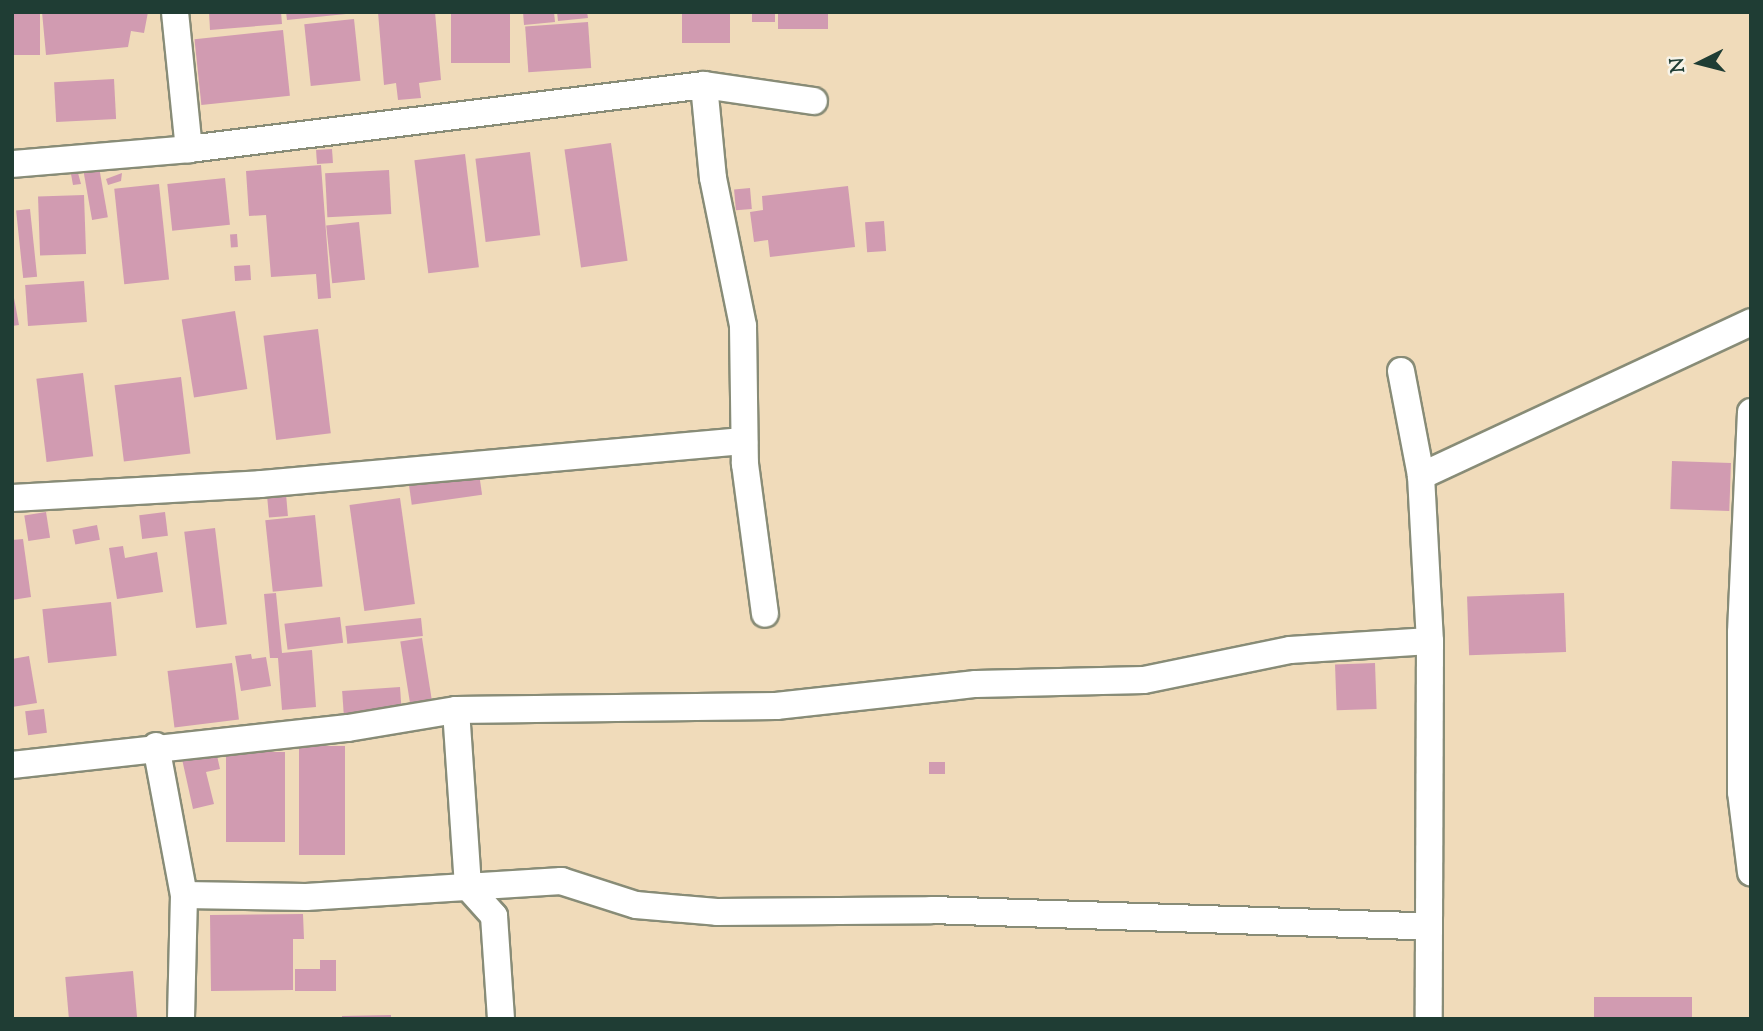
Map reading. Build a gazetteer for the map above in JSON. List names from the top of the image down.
{
  "north": "left"
}
